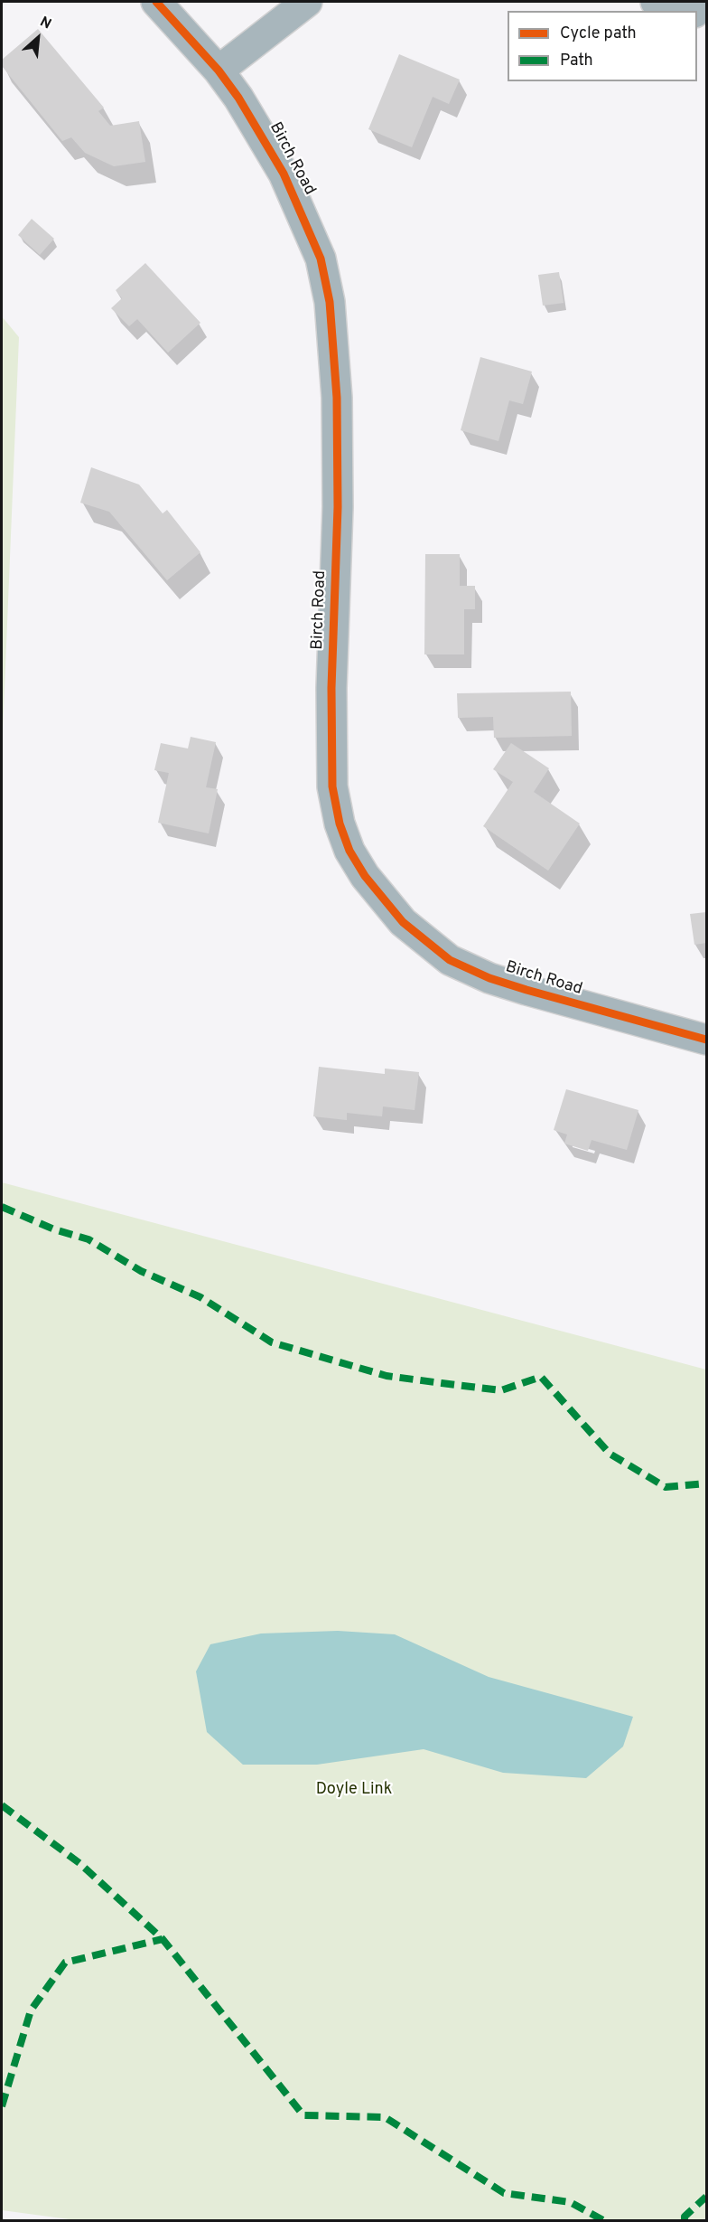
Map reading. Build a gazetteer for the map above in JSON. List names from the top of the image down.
{
  "streets": {
    "street": ["Birch Road"]
  },
  "parks": ["Doyle Link"],
  "legend": ["Cycle path", "Path"],
  "north": "top right"
}
